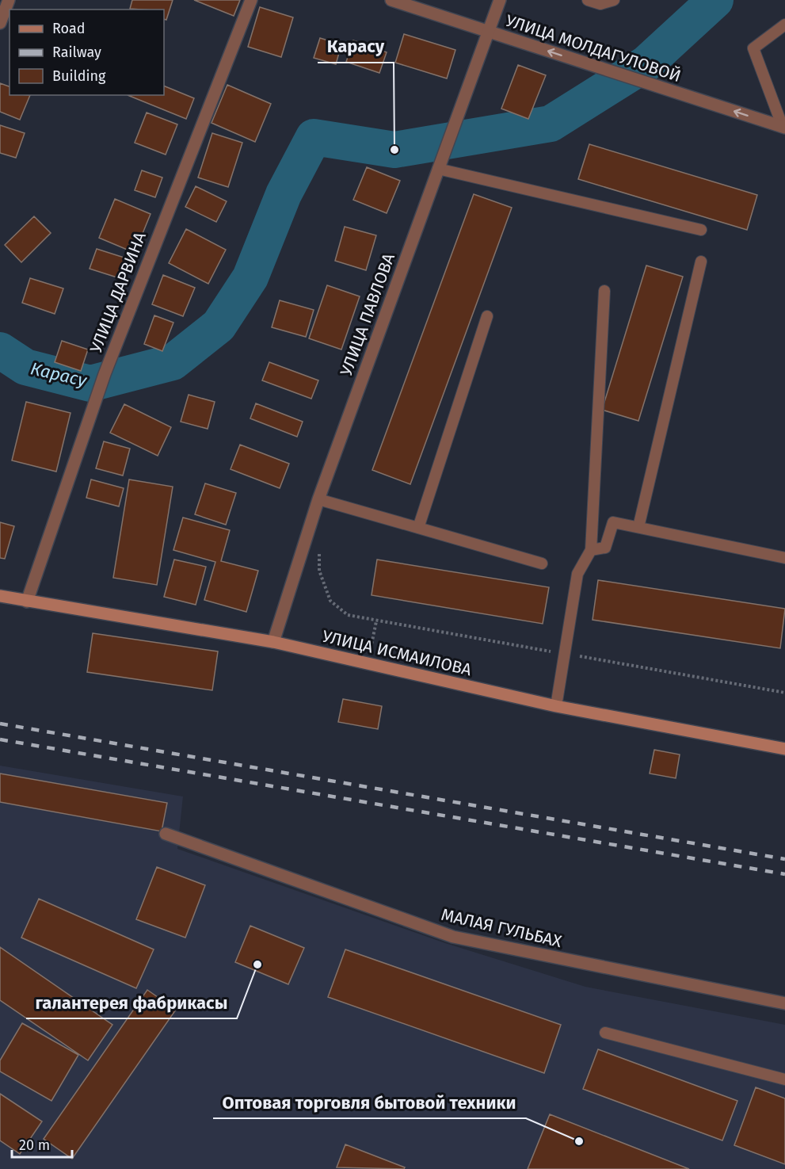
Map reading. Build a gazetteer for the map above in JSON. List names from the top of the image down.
{
  "streets": {
    "main road": ["УЛИЦА ИСМАИЛОВА"],
    "street": [
      "УЛИЦА МОЛДАГУЛОВОЙ",
      "УЛИЦА ДАРВИНА",
      "УЛИЦА ПАВЛОВА",
      "МАЛАЯ ГУЛЬБАХ"
    ]
  },
  "crossings": [
    ["УЛИЦА МОЛДАГУЛОВОЙ", "УЛИЦА ПАВЛОВА"],
    ["УЛИЦА ДАРВИНА", "УЛИЦА ИСМАИЛОВА"],
    ["УЛИЦА ПАВЛОВА", "УЛИЦА ИСМАИЛОВА"]
  ],
  "one_way": ["УЛИЦА МОЛДАГУЛОВОЙ"],
  "water": ["Карасу"],
  "places": ["Карасу", "галантерея фабрикасы", "Оптовая торговля бытовой техники"],
  "legend": ["Road", "Railway", "Building"],
  "scale_bar": "20 m"
}
